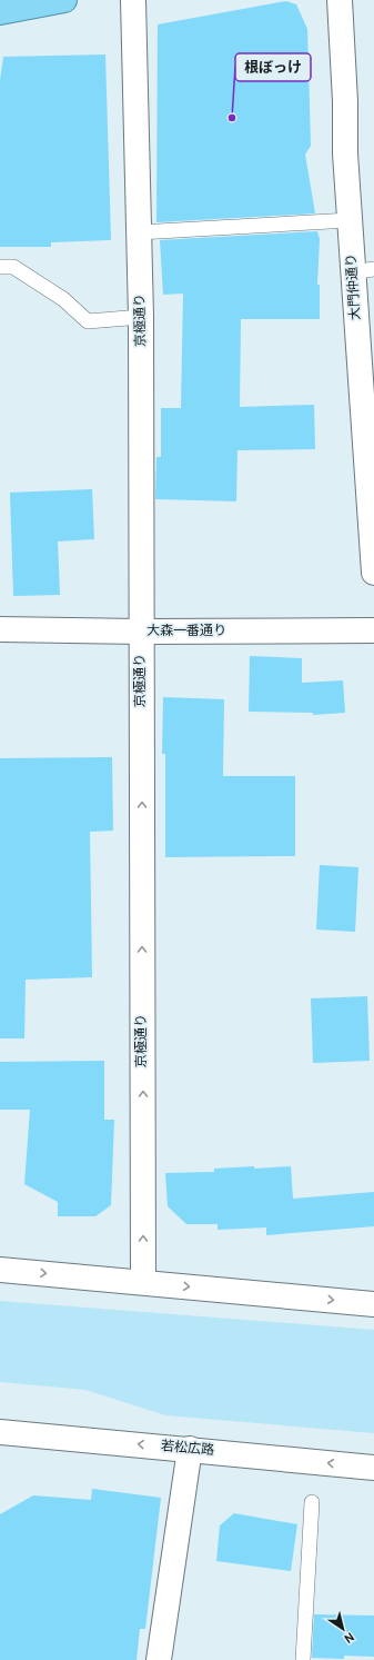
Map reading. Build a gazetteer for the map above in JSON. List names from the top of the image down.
{
  "streets": {
    "street": [
      "大門仲通り",
      "京極通り",
      "大森一番通り",
      "若松広路"
    ]
  },
  "crossings": [
    ["京極通り", "大森一番通り"]
  ],
  "one_way": ["京極通り"],
  "places": ["根ぼっけ"],
  "north": "bottom right"
}
